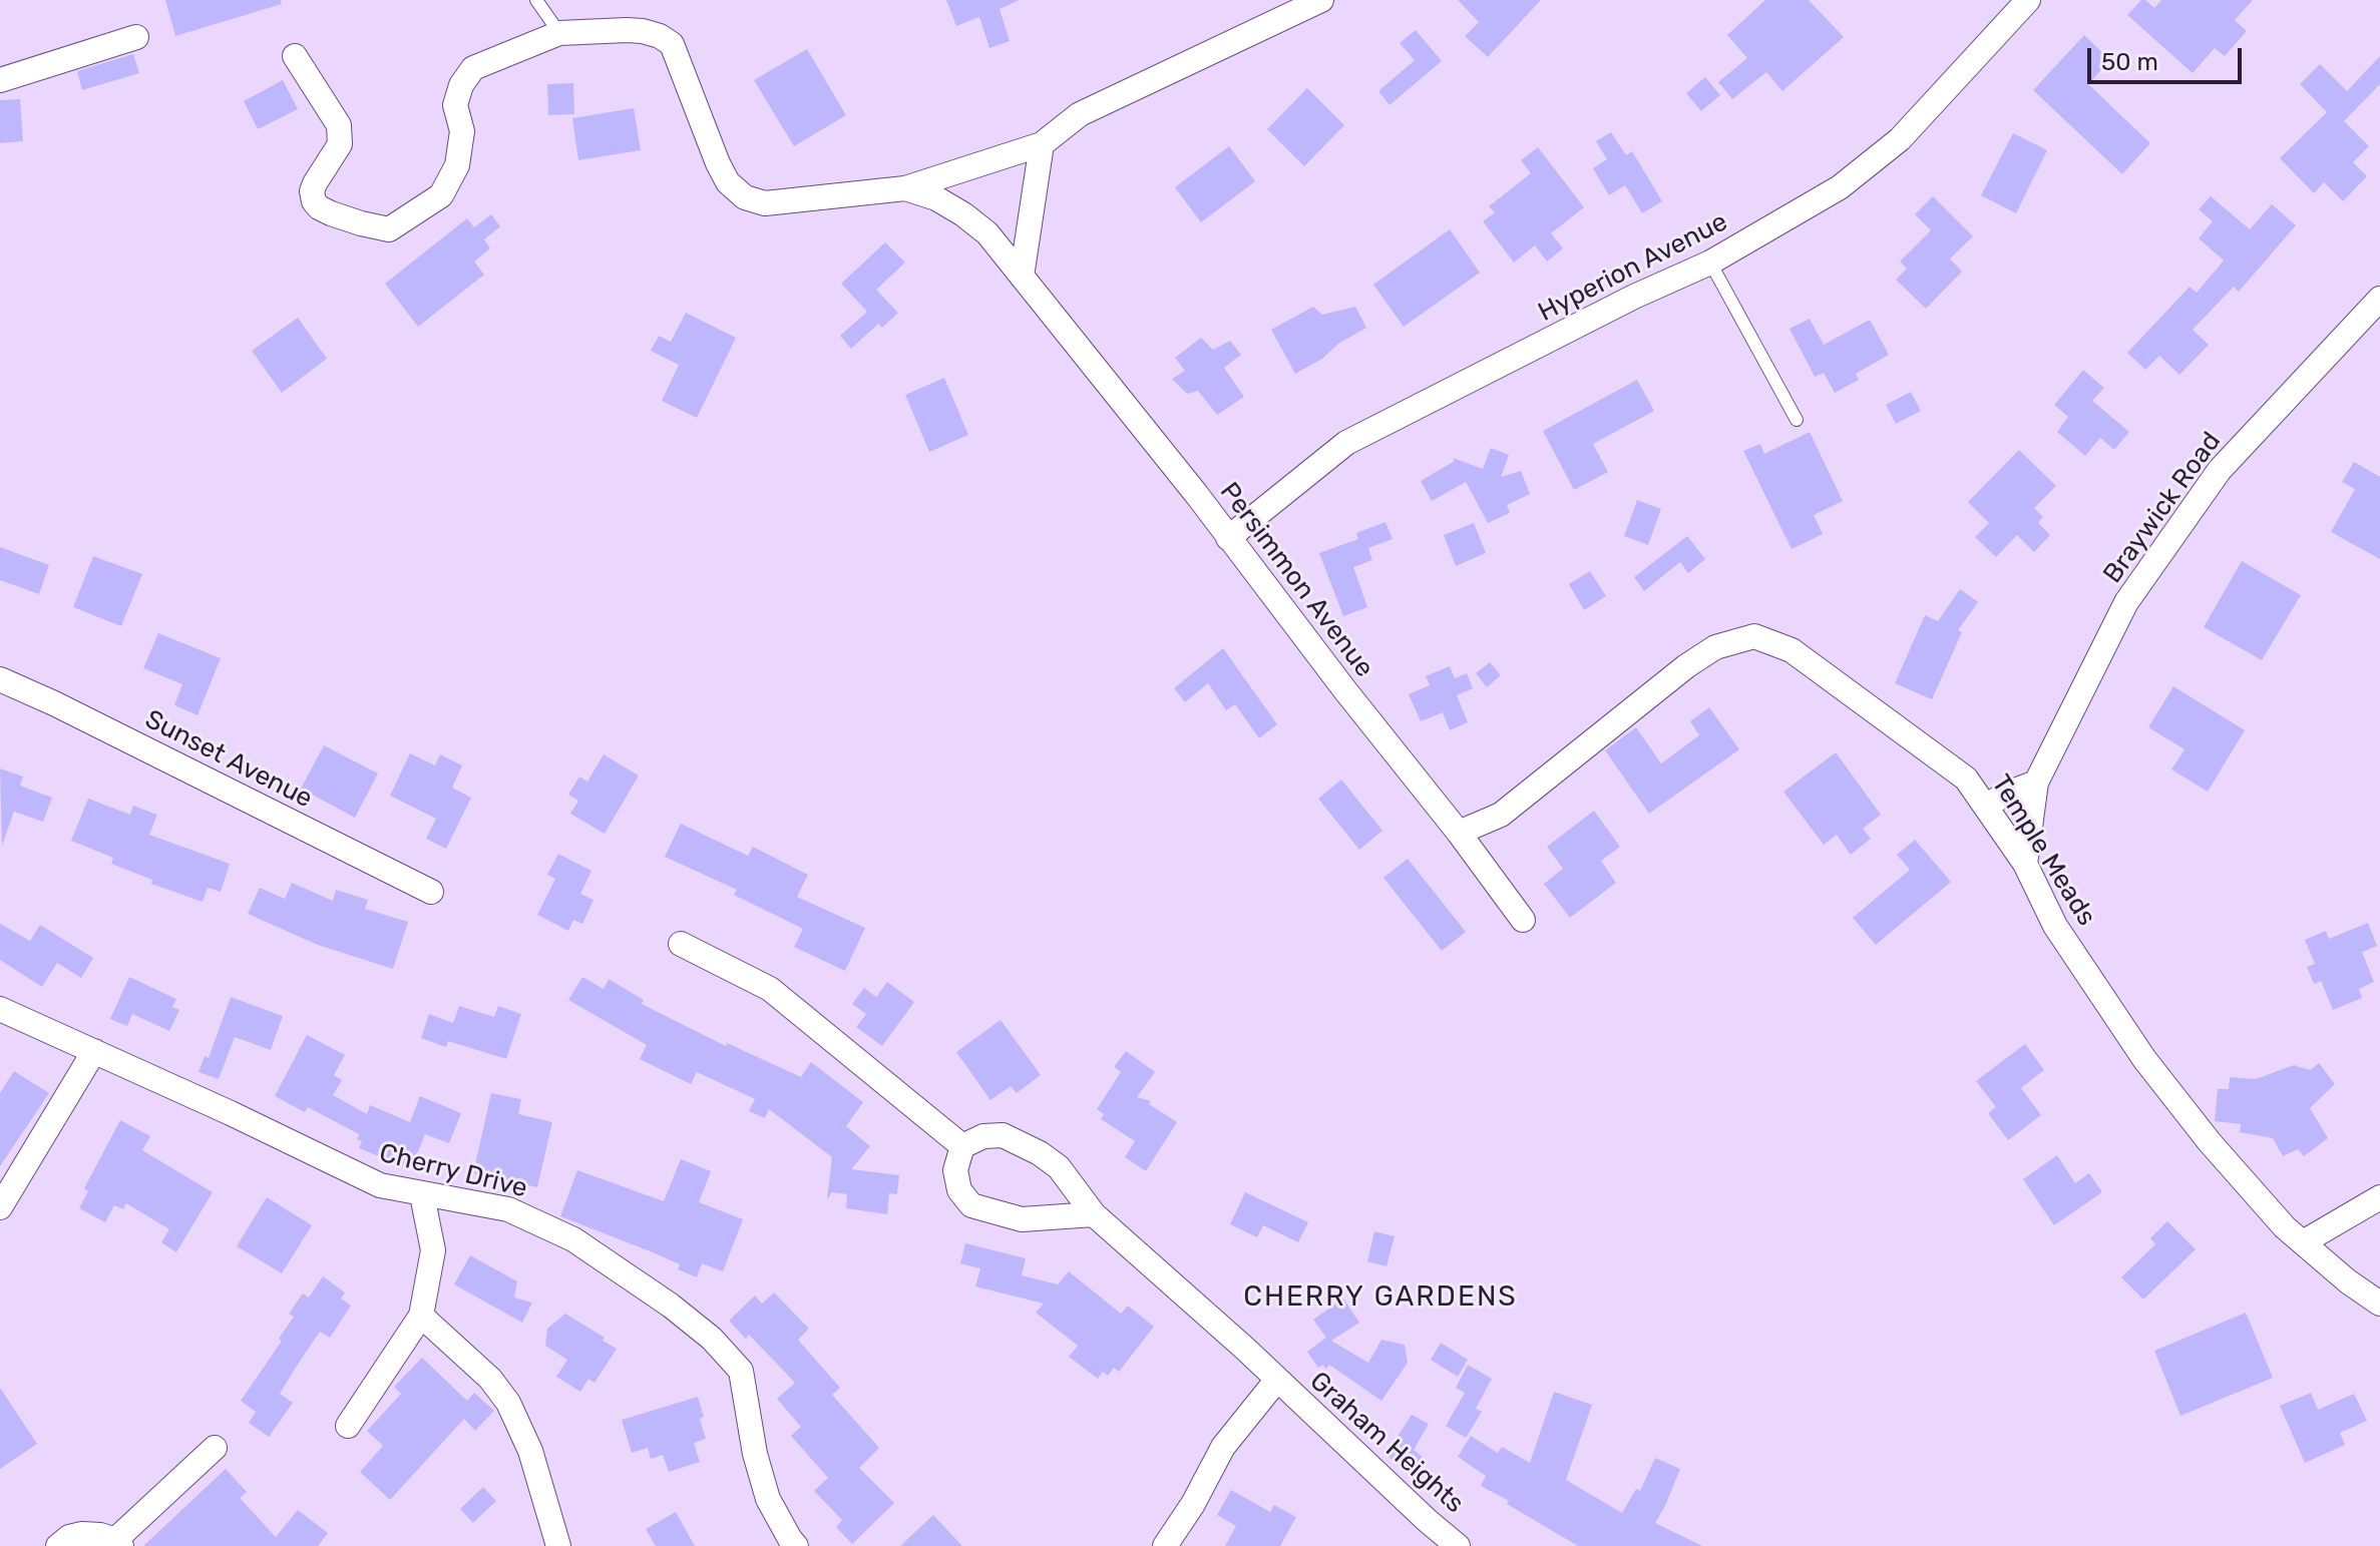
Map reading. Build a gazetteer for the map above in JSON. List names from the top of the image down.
{
  "streets": {
    "street": [
      "Hyperion Avenue",
      "Braywick Road",
      "Persimmon Avenue",
      "Sunset Avenue",
      "Temple Meads",
      "Cherry Drive",
      "Graham Heights"
    ]
  },
  "crossings": [
    ["Hyperion Avenue", "Persimmon Avenue"],
    ["Braywick Road", "Temple Meads"],
    ["Persimmon Avenue", "Temple Meads"]
  ],
  "districts": ["CHERRY GARDENS"],
  "scale_bar": "50 m"
}
